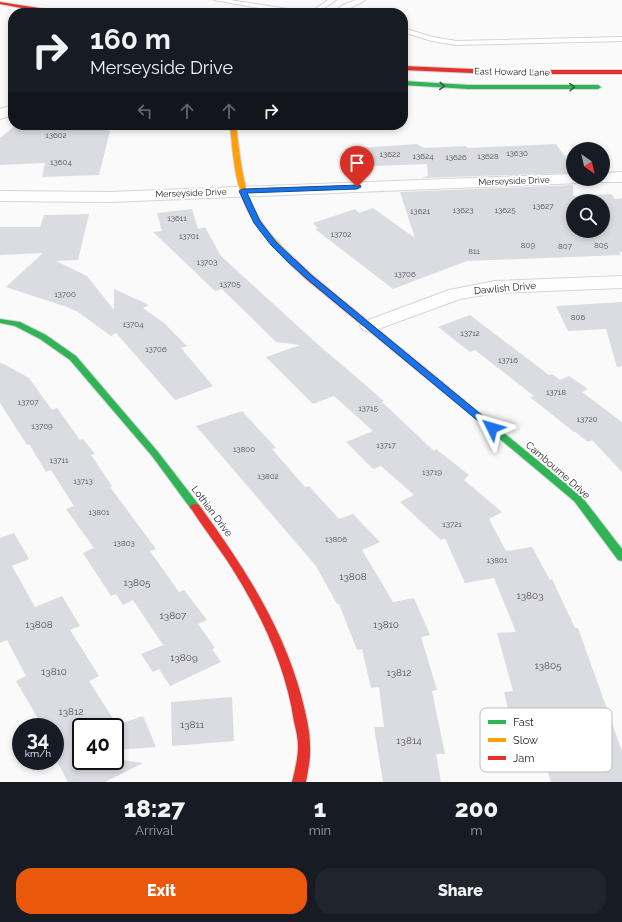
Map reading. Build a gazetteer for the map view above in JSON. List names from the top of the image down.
{
  "streets": {
    "street": [
      "East Howard Lane",
      "Merseyside Drive",
      "Dawlish Drive",
      "Cambourne Drive",
      "Lothian Drive"
    ]
  },
  "crossings": [
    ["Merseyside Drive", "Cambourne Drive"],
    ["Dawlish Drive", "Cambourne Drive"]
  ],
  "house_numbers": [
    "13602",
    "13630",
    "13622",
    "13624",
    "13628",
    "13626",
    "13604",
    "13627",
    "13623",
    "13625",
    "13621",
    "13611",
    "13702",
    "13701",
    "809",
    "805",
    "807",
    "811",
    "13703",
    "13706",
    "13705",
    "13700",
    "806",
    "13704",
    "13712",
    "13706",
    "13716",
    "13718",
    "13707",
    "13715",
    "13720",
    "13709",
    "13717",
    "13800",
    "13711",
    "13719",
    "13802",
    "13713",
    "13801",
    "13721",
    "13806",
    "13803",
    "13801",
    "13808",
    "13805",
    "13803",
    "13807",
    "13808",
    "13810",
    "13809",
    "13805",
    "13810",
    "13812",
    "13812",
    "13811",
    "13814"
  ],
  "legend": ["Fast", "Slow", "Jam"],
  "north": "bottom right",
  "page": {
    "turn": ["160 m", "Merseyside Drive"],
    "speed": "34 km/h",
    "limit": "40",
    "eta": [
      "18:27",
      "Arrival",
      "1",
      "min",
      "200",
      "m"
    ],
    "buttons": ["Exit", "Share"]
  }
}
